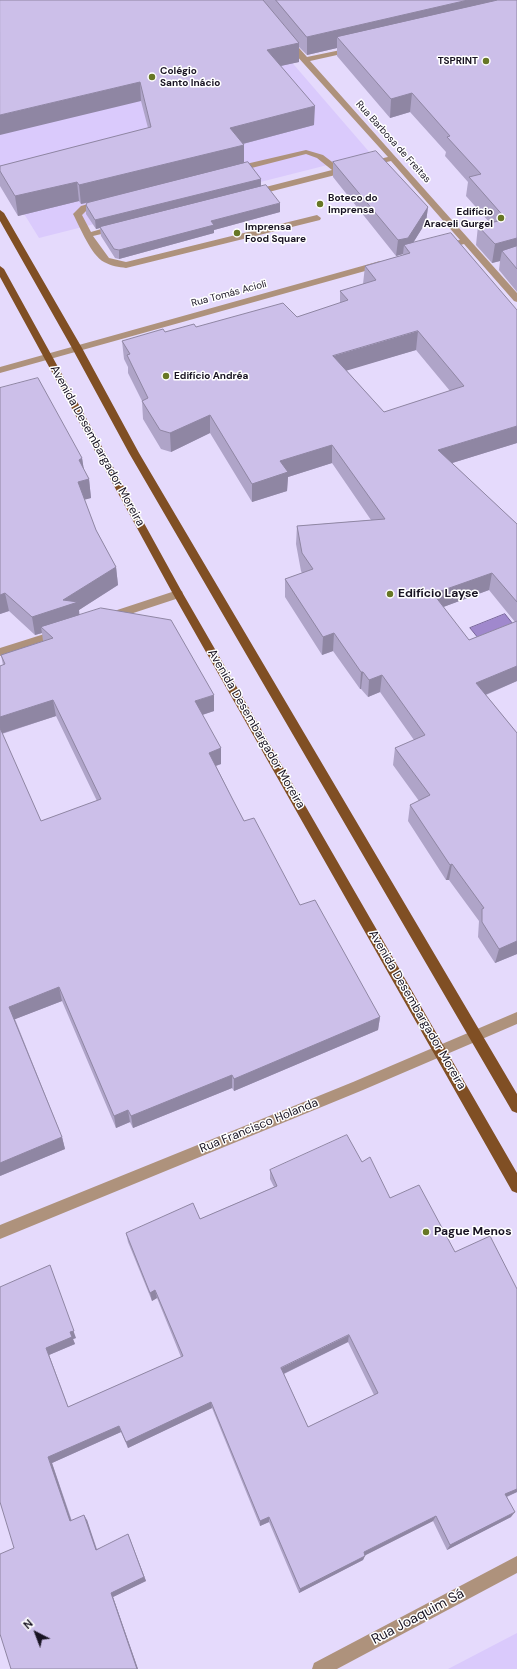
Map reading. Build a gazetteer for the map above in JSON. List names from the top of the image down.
{
  "streets": {
    "main road": ["Avenida Desembargador Moreira"],
    "street": [
      "Rua Barbosa de Freitas",
      "Rua Tomás Acioli",
      "Rua Francisco Holanda",
      "Rua Joaquim Sá"
    ]
  },
  "crossings": [
    ["Rua Tomás Acioli", "Avenida Desembargador Moreira"],
    ["Avenida Desembargador Moreira", "Rua Francisco Holanda"]
  ],
  "places": [
    "TSPRINT",
    "Colégio Santo Inácio",
    "Boteco do Imprensa",
    "Edifício Araceli Gurgel",
    "Imprensa Food Square",
    "Edifício Andréa",
    "Edifício Layse",
    "Pague Menos"
  ],
  "north": "top left"
}
